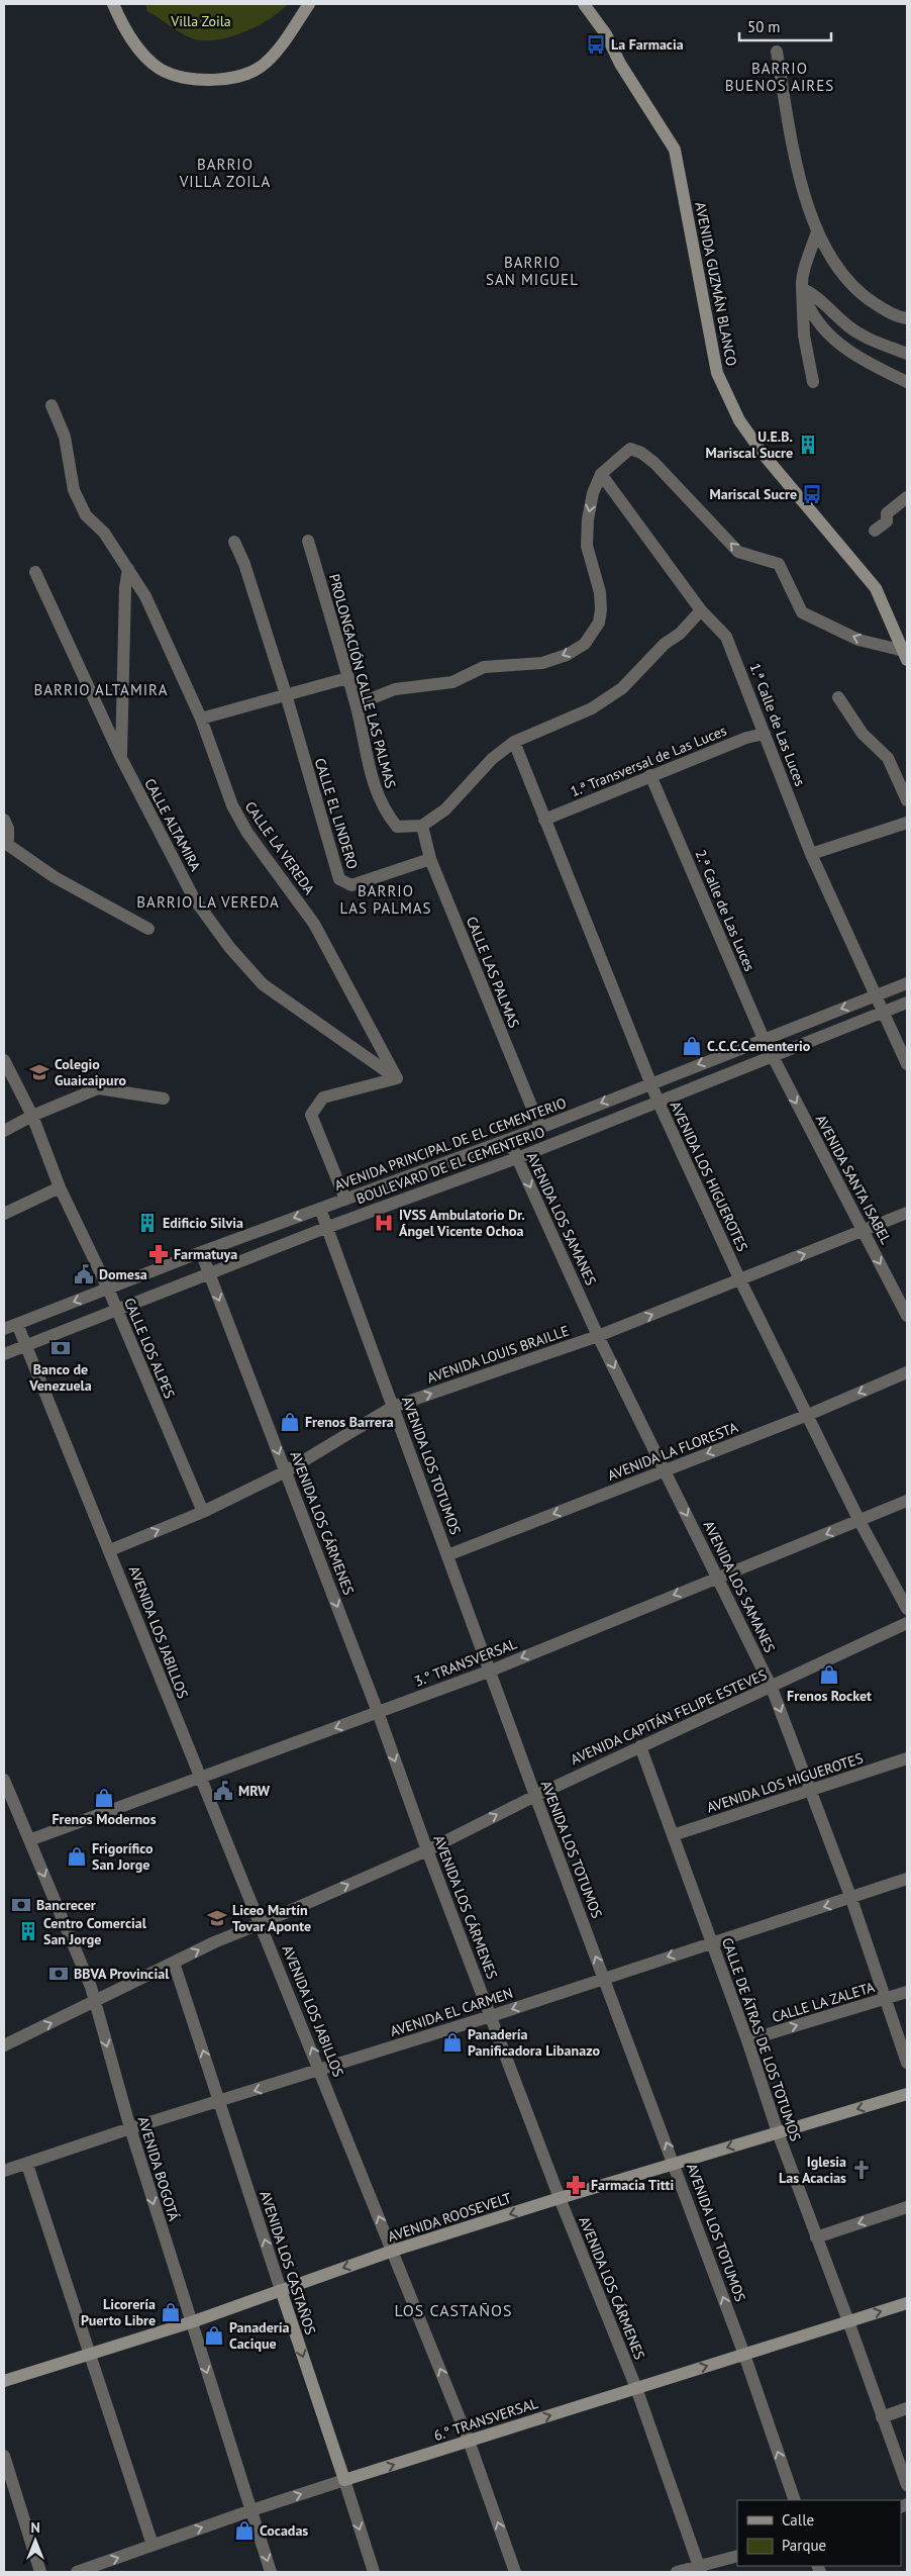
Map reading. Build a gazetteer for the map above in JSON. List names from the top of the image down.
{
  "streets": {
    "street": [
      "AVENIDA GUZMÁN BLANCO",
      "PROLONGACIÓN CALLE LAS PALMAS",
      "1.ª Calle de Las Luces",
      "1.ª Transversal de Las Luces",
      "CALLE EL LINDERO",
      "CALLE ALTAMIRA",
      "CALLE LA VEREDA",
      "2.ª Calle de Las Luces",
      "CALLE LAS PALMAS",
      "AVENIDA PRINCIPAL DE EL CEMENTERIO",
      "BOULEVARD DE EL CEMENTERIO",
      "AVENIDA LOS HIGUEROTES",
      "AVENIDA SANTA ISABEL",
      "AVENIDA LOS SAMANES",
      "CALLE LOS ALPES",
      "AVENIDA LOUIS BRAILLE",
      "AVENIDA LA FLORESTA",
      "AVENIDA LOS TOTUMOS",
      "AVENIDA LOS CÁRMENES",
      "AVENIDA LOS JABILLOS",
      "3.° TRANSVERSAL",
      "AVENIDA CAPITÁN FELIPE ESTEVES",
      "CALLE LA ZALETA",
      "AVENIDA EL CARMEN",
      "CALLE DE ÁTRAS DE LOS TOTUMOS",
      "AVENIDA BOGOTÁ",
      "AVENIDA ROOSEVELT",
      "AVENIDA LOS CASTAÑOS",
      "6.° TRANSVERSAL"
    ]
  },
  "crossings": [
    ["PROLONGACIÓN CALLE LAS PALMAS", "CALLE LAS PALMAS"],
    ["1.ª Calle de Las Luces", "1.ª Transversal de Las Luces"],
    ["1.ª Calle de Las Luces", "AVENIDA PRINCIPAL DE EL CEMENTERIO"],
    ["1.ª Calle de Las Luces", "BOULEVARD DE EL CEMENTERIO"],
    ["1.ª Transversal de Las Luces", "2.ª Calle de Las Luces"],
    ["1.ª Transversal de Las Luces", "AVENIDA LOS HIGUEROTES"],
    ["CALLE EL LINDERO", "CALLE LAS PALMAS"],
    ["CALLE ALTAMIRA", "CALLE LA VEREDA"],
    ["2.ª Calle de Las Luces", "AVENIDA PRINCIPAL DE EL CEMENTERIO"],
    ["2.ª Calle de Las Luces", "BOULEVARD DE EL CEMENTERIO"],
    ["2.ª Calle de Las Luces", "AVENIDA SANTA ISABEL"],
    ["CALLE LAS PALMAS", "AVENIDA PRINCIPAL DE EL CEMENTERIO"],
    ["AVENIDA PRINCIPAL DE EL CEMENTERIO", "AVENIDA LOS HIGUEROTES"],
    ["AVENIDA PRINCIPAL DE EL CEMENTERIO", "AVENIDA LOS SAMANES"],
    ["AVENIDA PRINCIPAL DE EL CEMENTERIO", "CALLE LOS ALPES"],
    ["AVENIDA PRINCIPAL DE EL CEMENTERIO", "AVENIDA LOS TOTUMOS"],
    ["AVENIDA PRINCIPAL DE EL CEMENTERIO", "AVENIDA LOS CÁRMENES"],
    ["AVENIDA PRINCIPAL DE EL CEMENTERIO", "AVENIDA LOS JABILLOS"],
    ["BOULEVARD DE EL CEMENTERIO", "AVENIDA LOS HIGUEROTES"],
    ["BOULEVARD DE EL CEMENTERIO", "AVENIDA SANTA ISABEL"],
    ["BOULEVARD DE EL CEMENTERIO", "AVENIDA LOS SAMANES"],
    ["BOULEVARD DE EL CEMENTERIO", "CALLE LOS ALPES"],
    ["BOULEVARD DE EL CEMENTERIO", "AVENIDA LOS TOTUMOS"],
    ["BOULEVARD DE EL CEMENTERIO", "AVENIDA LOS CÁRMENES"],
    ["BOULEVARD DE EL CEMENTERIO", "AVENIDA LOS JABILLOS"],
    ["AVENIDA LOS HIGUEROTES", "AVENIDA LOS SAMANES"],
    ["AVENIDA LOS HIGUEROTES", "AVENIDA LOUIS BRAILLE"],
    ["AVENIDA LOS HIGUEROTES", "AVENIDA LA FLORESTA"],
    ["AVENIDA LOS HIGUEROTES", "3.° TRANSVERSAL"],
    ["AVENIDA LOS HIGUEROTES", "CALLE DE ÁTRAS DE LOS TOTUMOS"],
    ["AVENIDA SANTA ISABEL", "AVENIDA LOUIS BRAILLE"],
    ["AVENIDA LOS SAMANES", "AVENIDA LOUIS BRAILLE"],
    ["AVENIDA LOS SAMANES", "AVENIDA LA FLORESTA"],
    ["AVENIDA LOS SAMANES", "3.° TRANSVERSAL"],
    ["AVENIDA LOS SAMANES", "AVENIDA CAPITÁN FELIPE ESTEVES"],
    ["AVENIDA LOS SAMANES", "CALLE LA ZALETA"],
    ["AVENIDA LOS SAMANES", "AVENIDA EL CARMEN"],
    ["CALLE LOS ALPES", "AVENIDA LOUIS BRAILLE"],
    ["AVENIDA LOUIS BRAILLE", "AVENIDA LOS TOTUMOS"],
    ["AVENIDA LOUIS BRAILLE", "AVENIDA LOS CÁRMENES"],
    ["AVENIDA LOUIS BRAILLE", "AVENIDA LOS JABILLOS"],
    ["AVENIDA LA FLORESTA", "AVENIDA LOS TOTUMOS"],
    ["AVENIDA LOS TOTUMOS", "3.° TRANSVERSAL"],
    ["AVENIDA LOS TOTUMOS", "AVENIDA CAPITÁN FELIPE ESTEVES"],
    ["AVENIDA LOS TOTUMOS", "AVENIDA EL CARMEN"],
    ["AVENIDA LOS TOTUMOS", "AVENIDA ROOSEVELT"],
    ["AVENIDA LOS TOTUMOS", "6.° TRANSVERSAL"],
    ["AVENIDA LOS CÁRMENES", "3.° TRANSVERSAL"],
    ["AVENIDA LOS CÁRMENES", "AVENIDA CAPITÁN FELIPE ESTEVES"],
    ["AVENIDA LOS CÁRMENES", "AVENIDA EL CARMEN"],
    ["AVENIDA LOS CÁRMENES", "AVENIDA ROOSEVELT"],
    ["AVENIDA LOS CÁRMENES", "6.° TRANSVERSAL"],
    ["AVENIDA LOS JABILLOS", "3.° TRANSVERSAL"],
    ["AVENIDA LOS JABILLOS", "AVENIDA CAPITÁN FELIPE ESTEVES"],
    ["AVENIDA LOS JABILLOS", "AVENIDA EL CARMEN"],
    ["AVENIDA LOS JABILLOS", "AVENIDA ROOSEVELT"],
    ["AVENIDA LOS JABILLOS", "6.° TRANSVERSAL"],
    ["3.° TRANSVERSAL", "AVENIDA BOGOTÁ"],
    ["AVENIDA CAPITÁN FELIPE ESTEVES", "CALLE DE ÁTRAS DE LOS TOTUMOS"],
    ["AVENIDA CAPITÁN FELIPE ESTEVES", "AVENIDA BOGOTÁ"],
    ["AVENIDA CAPITÁN FELIPE ESTEVES", "AVENIDA LOS CASTAÑOS"],
    ["CALLE LA ZALETA", "CALLE DE ÁTRAS DE LOS TOTUMOS"],
    ["AVENIDA EL CARMEN", "CALLE DE ÁTRAS DE LOS TOTUMOS"],
    ["AVENIDA EL CARMEN", "AVENIDA BOGOTÁ"],
    ["AVENIDA EL CARMEN", "AVENIDA LOS CASTAÑOS"],
    ["CALLE DE ÁTRAS DE LOS TOTUMOS", "AVENIDA ROOSEVELT"],
    ["CALLE DE ÁTRAS DE LOS TOTUMOS", "6.° TRANSVERSAL"],
    ["AVENIDA BOGOTÁ", "AVENIDA ROOSEVELT"],
    ["AVENIDA BOGOTÁ", "6.° TRANSVERSAL"],
    ["AVENIDA ROOSEVELT", "AVENIDA LOS CASTAÑOS"],
    ["AVENIDA LOS CASTAÑOS", "6.° TRANSVERSAL"]
  ],
  "one_way": [
    "AVENIDA PRINCIPAL DE EL CEMENTERIO",
    "AVENIDA SANTA ISABEL",
    "AVENIDA LOS SAMANES",
    "AVENIDA LOUIS BRAILLE",
    "AVENIDA LA FLORESTA",
    "AVENIDA LOS TOTUMOS",
    "AVENIDA LOS CÁRMENES",
    "AVENIDA LOS JABILLOS",
    "3.° TRANSVERSAL",
    "AVENIDA CAPITÁN FELIPE ESTEVES",
    "CALLE LA ZALETA",
    "AVENIDA EL CARMEN",
    "AVENIDA ROOSEVELT",
    "6.° TRANSVERSAL"
  ],
  "districts": [
    "BARRIO BUENOS AIRES",
    "BARRIO VILLA ZOILA",
    "BARRIO SAN MIGUEL",
    "BARRIO ALTAMIRA",
    "BARRIO LAS PALMAS",
    "BARRIO LA VEREDA",
    "LOS CASTAÑOS"
  ],
  "parks": ["Villa Zoila"],
  "places": {
    "bus stop": ["La Farmacia", "Mariscal Sucre"],
    "building": ["U.E.B. Mariscal Sucre", "Edificio Silvia", "Centro Comercial San Jorge"],
    "shop": [
      "C.C.C.Cementerio",
      "Frenos Barrera",
      "Frenos Rocket",
      "Frenos Modernos",
      "Frigorífico San Jorge",
      "Panadería Panificadora Libanazo",
      "Licorería Puerto Libre",
      "Panadería Cacique",
      "Cocadas"
    ],
    "school or university": ["Colegio Guaicaipuro", "Liceo Martín Tovar Aponte"],
    "hospital": ["IVSS Ambulatorio Dr. Ángel Vicente Ochoa"],
    "pharmacy": ["Farmatuya", "Farmacia Titti"],
    "public building": ["Domesa", "MRW"],
    "bank": ["Banco de Venezuela", "Bancrecer", "BBVA Provincial"],
    "church": ["Iglesia Las Acacias"]
  },
  "legend": ["Calle", "Parque"],
  "scale_bar": "50 m",
  "north": "top"
}
